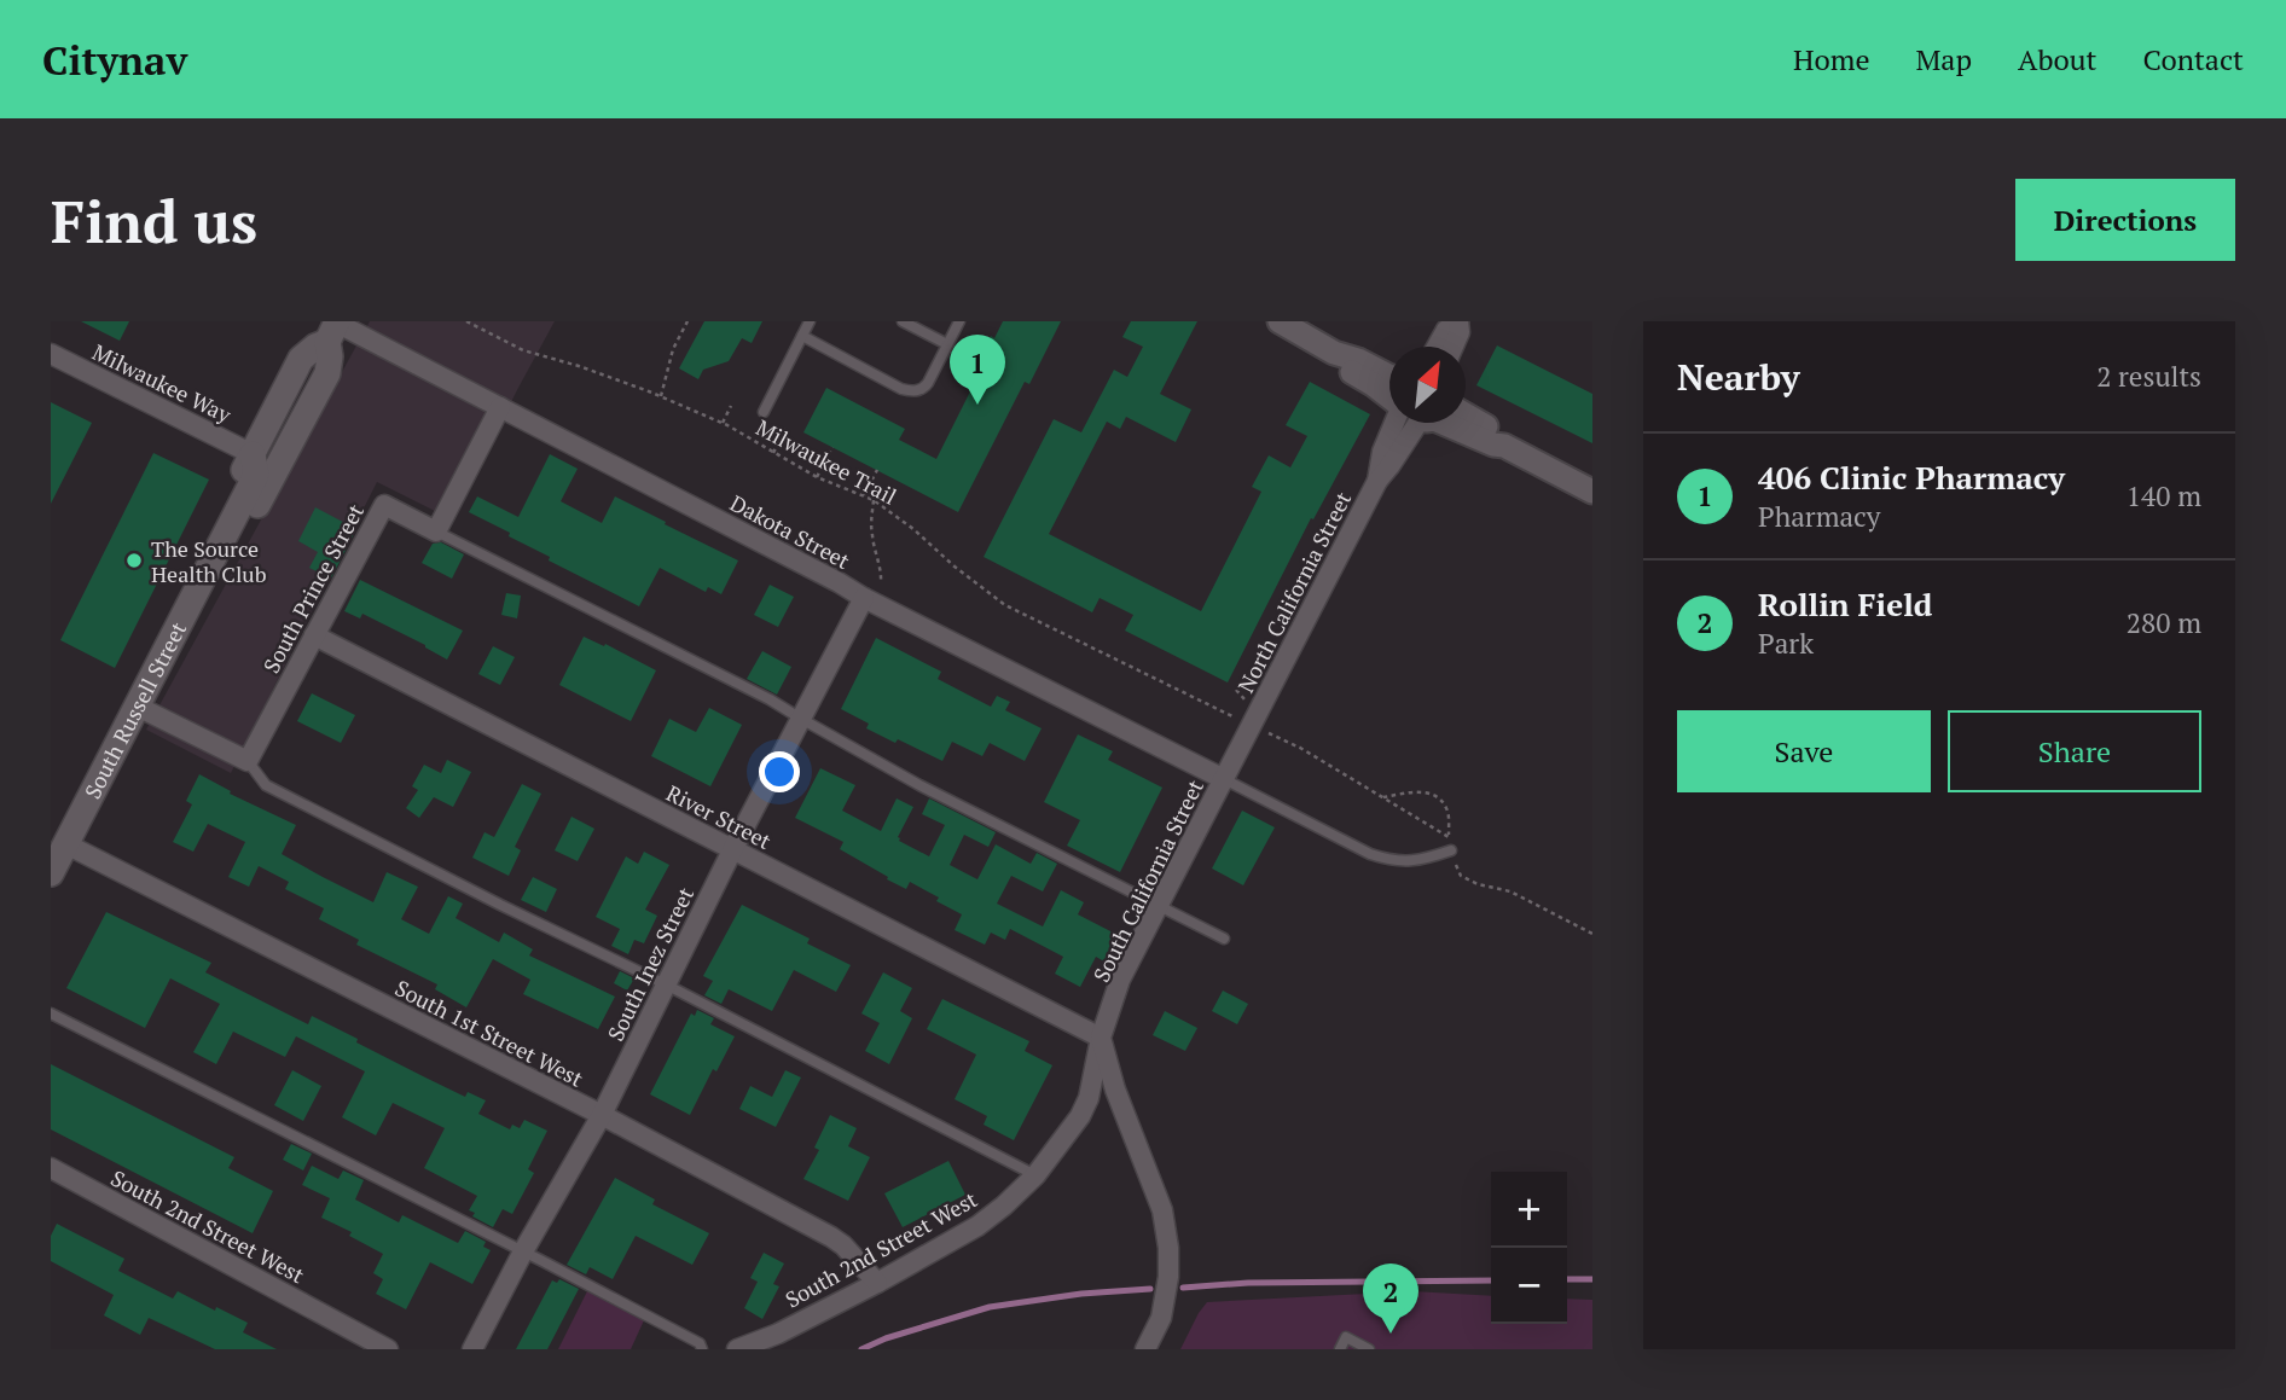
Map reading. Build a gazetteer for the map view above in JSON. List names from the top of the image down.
{
  "streets": {
    "main road": ["South Russell Street"],
    "street": [
      "Milwaukee Way",
      "Dakota Street",
      "South Prince Street",
      "North California Street",
      "River Street",
      "South California Street",
      "South Inez Street",
      "South 1st Street West",
      "South 2nd Street West"
    ],
    "path": ["Milwaukee Trail"]
  },
  "crossings": [
    ["Milwaukee Way", "South Russell Street"],
    ["Milwaukee Trail", "North California Street"],
    ["Milwaukee Trail", "South California Street"],
    ["Dakota Street", "South Russell Street"],
    ["Dakota Street", "South California Street"],
    ["Dakota Street", "South Inez Street"],
    ["South Prince Street", "River Street"],
    ["North California Street", "South California Street"],
    ["South Russell Street", "South 1st Street West"],
    ["River Street", "South California Street"],
    ["River Street", "South Inez Street"],
    ["River Street", "South 2nd Street West"],
    ["South California Street", "South 2nd Street West"],
    ["South Inez Street", "South 1st Street West"],
    ["South 1st Street West", "South 2nd Street West"]
  ],
  "places": ["The Source Health Club"],
  "north": "top right",
  "page": {
    "header": "Citynav",
    "nav": [
      "Home",
      "Map",
      "About",
      "Contact"
    ],
    "buttons": [
      "Directions",
      ["Save", "Share"]
    ],
    "title": "Find us",
    "heading": ["Nearby", "2 results"],
    "pins": ["1", "2"],
    "list": [
      {
        "mark": "1",
        "name": "406 Clinic Pharmacy",
        "note": "Pharmacy",
        "value": "140 m"
      },
      {
        "mark": "2",
        "name": "Rollin Field",
        "note": "Park",
        "value": "280 m"
      }
    ],
    "map_buttons": ["+", "−"]
  }
}
